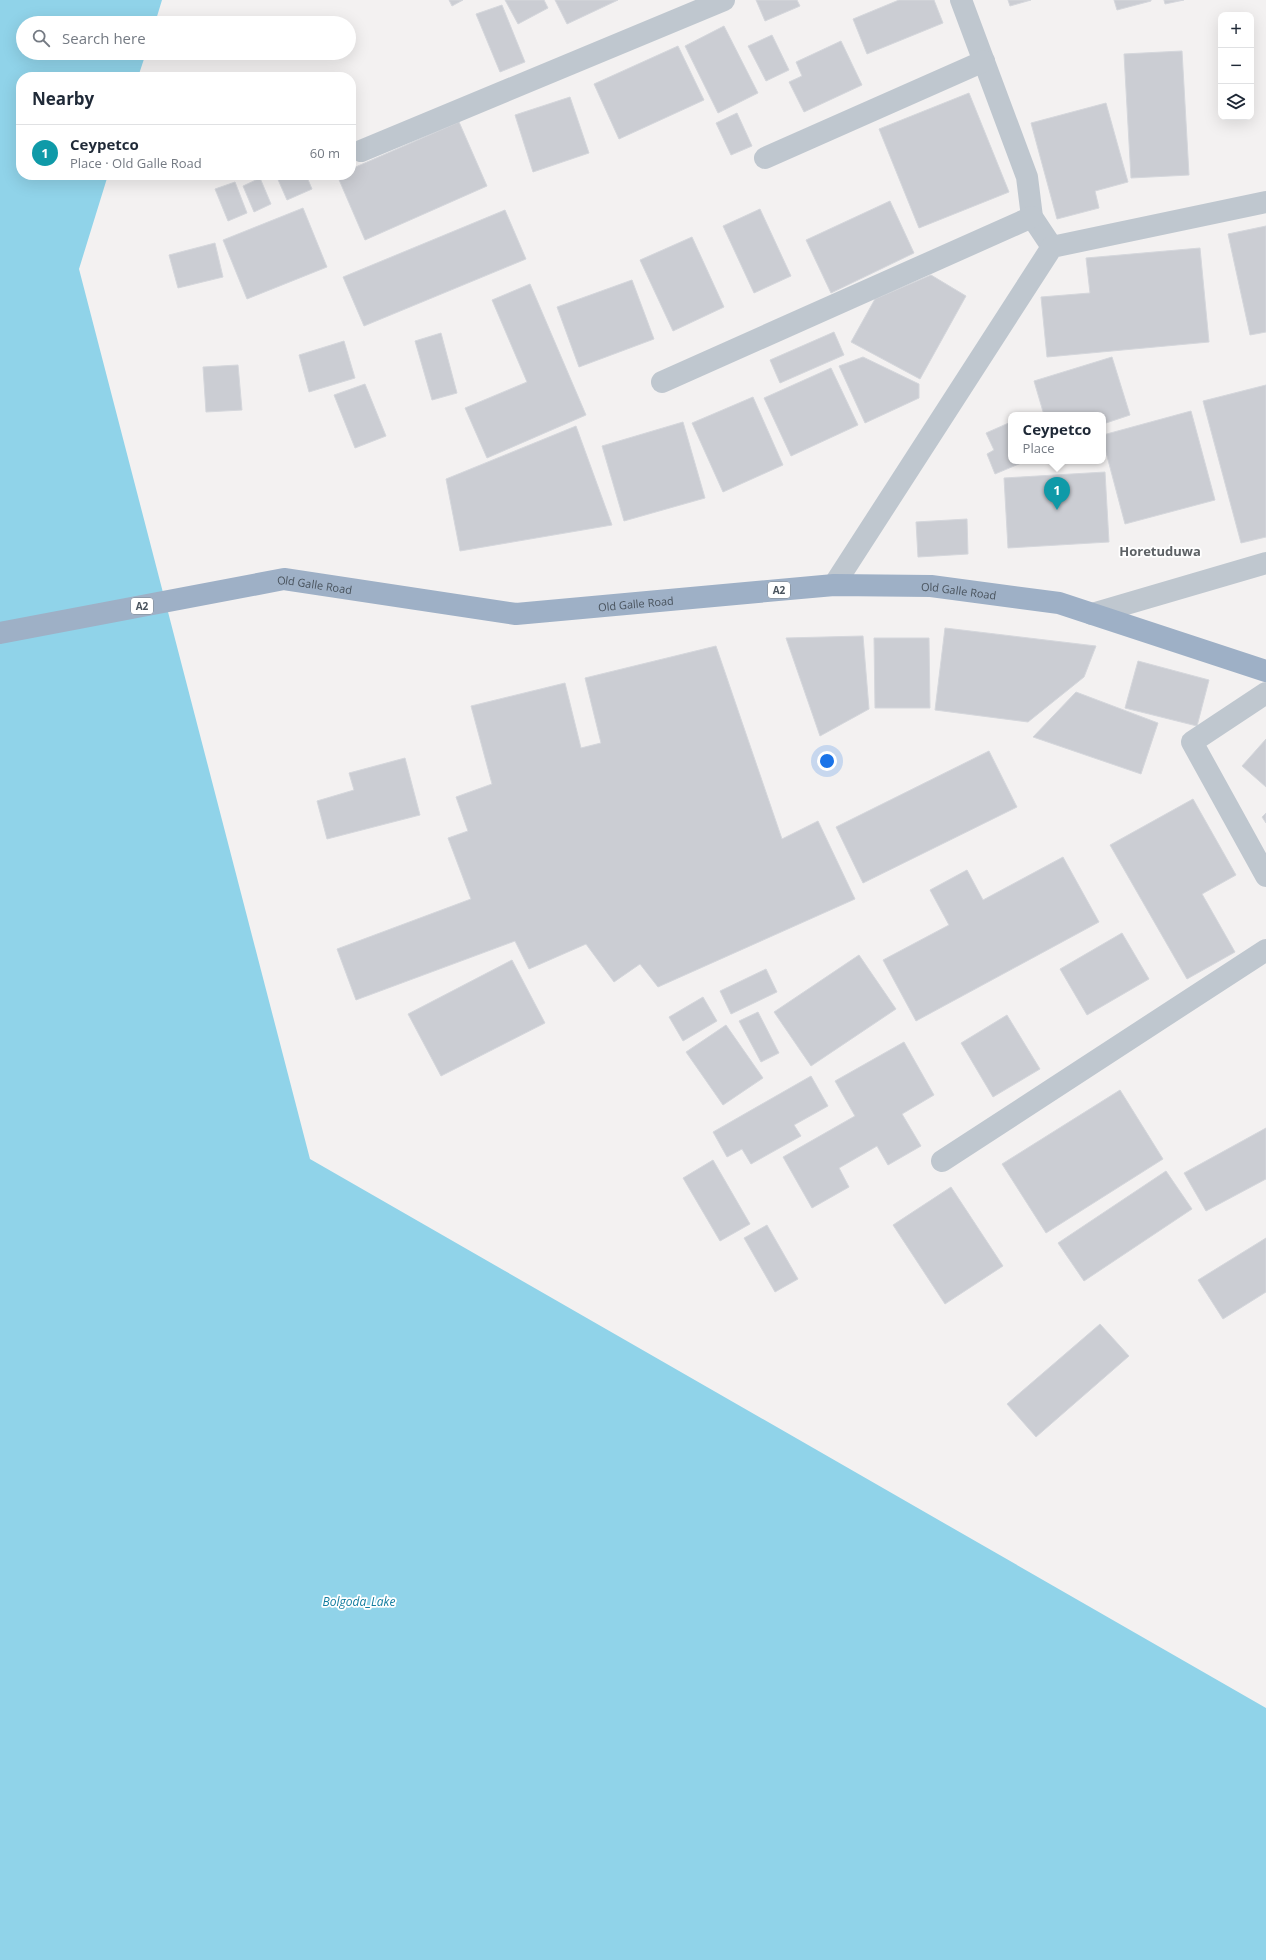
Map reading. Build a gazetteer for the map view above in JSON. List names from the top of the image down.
{
  "streets": {
    "highway": ["Old Galle Road", "A2"]
  },
  "districts": ["Horetuduwa"],
  "water": ["Bolgoda_Lake"],
  "page": {
    "map_buttons": ["+", "−"],
    "search": "Search here",
    "heading": "Nearby",
    "list": [
      {
        "mark": "1",
        "name": "Ceypetco",
        "note": "Place · Old Galle Road",
        "value": "60 m"
      }
    ],
    "popup": ["Ceypetco", "Place"],
    "pins": "1"
  }
}
